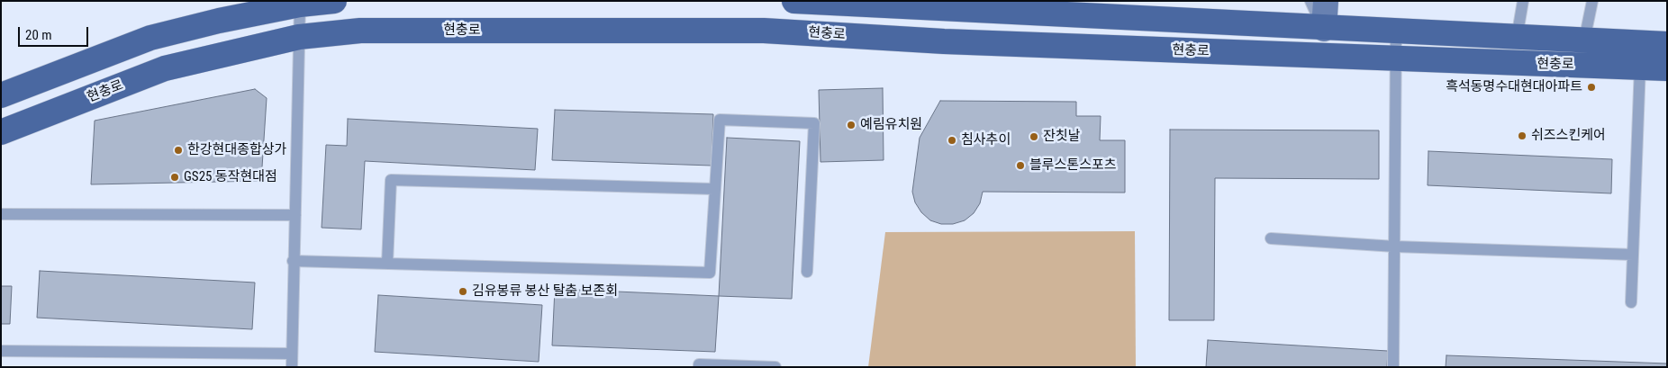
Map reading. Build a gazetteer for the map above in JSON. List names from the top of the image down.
{
  "streets": {
    "main road": ["현충로"]
  },
  "places": [
    "흑석동명수대현대아파트",
    "예림유치원",
    "쉬즈스킨케어",
    "잔칫날",
    "침사추이",
    "한강현대종합상가",
    "블루스톤스포츠",
    "GS25 동작현대점",
    "김유봉류 봉산 탈춤 보존회"
  ],
  "scale_bar": "20 m"
}
